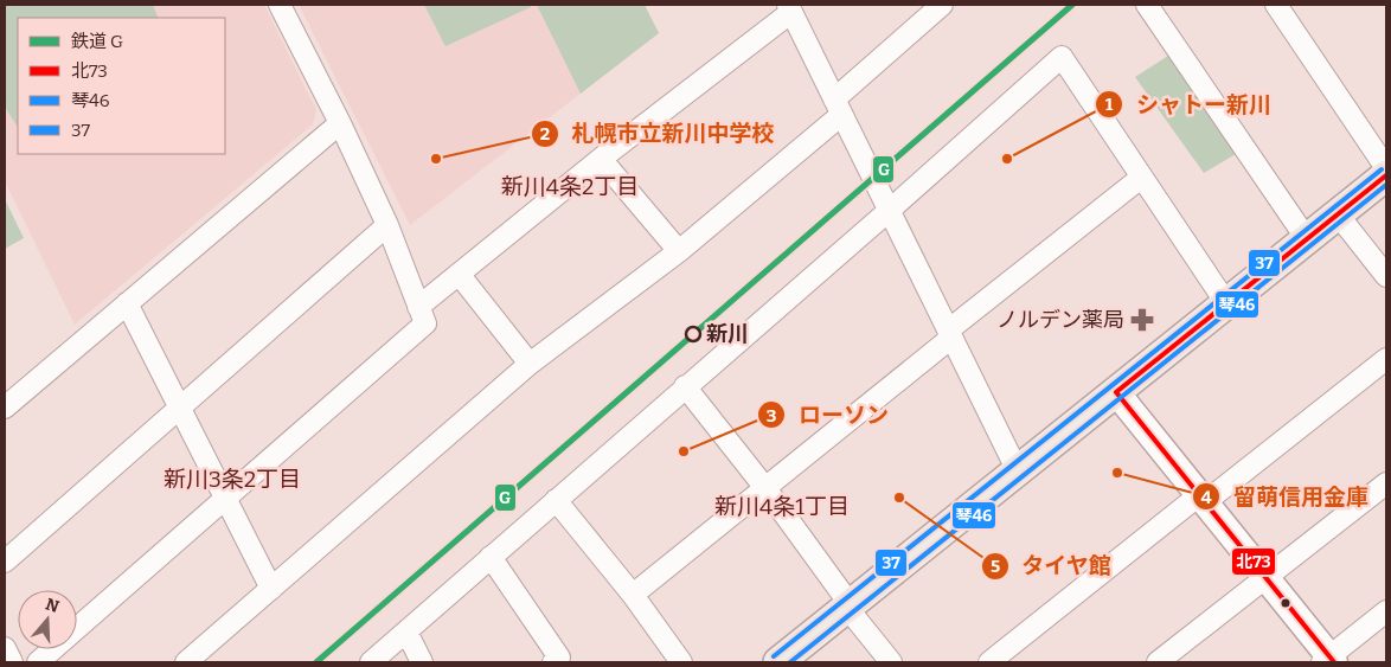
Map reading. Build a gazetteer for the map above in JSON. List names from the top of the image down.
{
  "districts": ["新川4条2丁目", "新川3条2丁目", "新川4条1丁目"],
  "places": {
    "other": [
      "札幌市立新川中学校",
      "シャトー新川",
      "新川",
      "ローソン",
      "留萌信用金庫",
      "タイヤ館"
    ],
    "pharmacy": ["ノルデン薬局"]
  },
  "lines": [
    "rail line G",
    "transit line 37",
    "transit line 北73",
    "transit line 琴46"
  ],
  "legend": [
    "鉄道 G",
    "北73",
    "琴46",
    "37"
  ],
  "north": "top"
}
